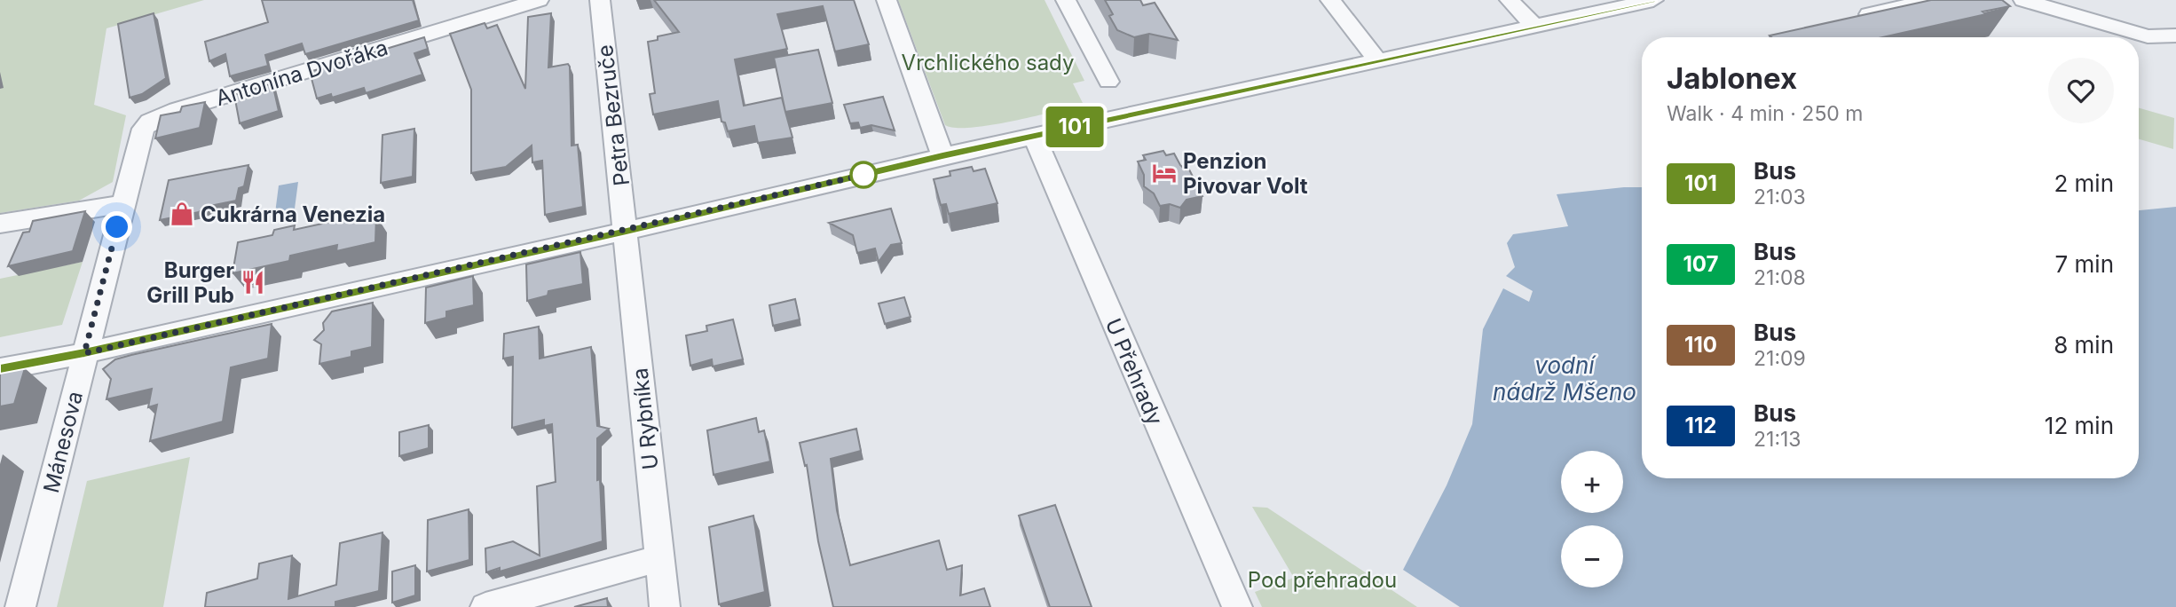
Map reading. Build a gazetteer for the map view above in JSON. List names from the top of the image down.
{
  "streets": {
    "street": [
      "Antonína Dvořáka",
      "Petra Bezruče",
      "U Přehrady",
      "U Rybníka",
      "Mánesova"
    ]
  },
  "crossings": [
    ["Antonína Dvořáka", "Mánesova"],
    ["Petra Bezruče", "U Rybníka"]
  ],
  "water": ["vodní nádrž Mšeno"],
  "parks": ["Vrchlického sady", "Pod přehradou"],
  "places": {
    "hotel": ["Penzion Pivovar Volt"],
    "shop": ["Cukrárna Venezia"],
    "restaurant": ["Burger Grill Pub"]
  },
  "lines": ["bus line 101"],
  "page": {
    "on_map": "101",
    "heading": ["Jablonex", "Walk · 4 min · 250 m"],
    "list": [
      {
        "mark": "101",
        "name": "Bus",
        "note": "21:03",
        "value": "2 min"
      },
      {
        "mark": "107",
        "name": "Bus",
        "note": "21:08",
        "value": "7 min"
      },
      {
        "mark": "110",
        "name": "Bus",
        "note": "21:09",
        "value": "8 min"
      },
      {
        "mark": "112",
        "name": "Bus",
        "note": "21:13",
        "value": "12 min"
      }
    ],
    "map_buttons": ["+", "−"]
  }
}
